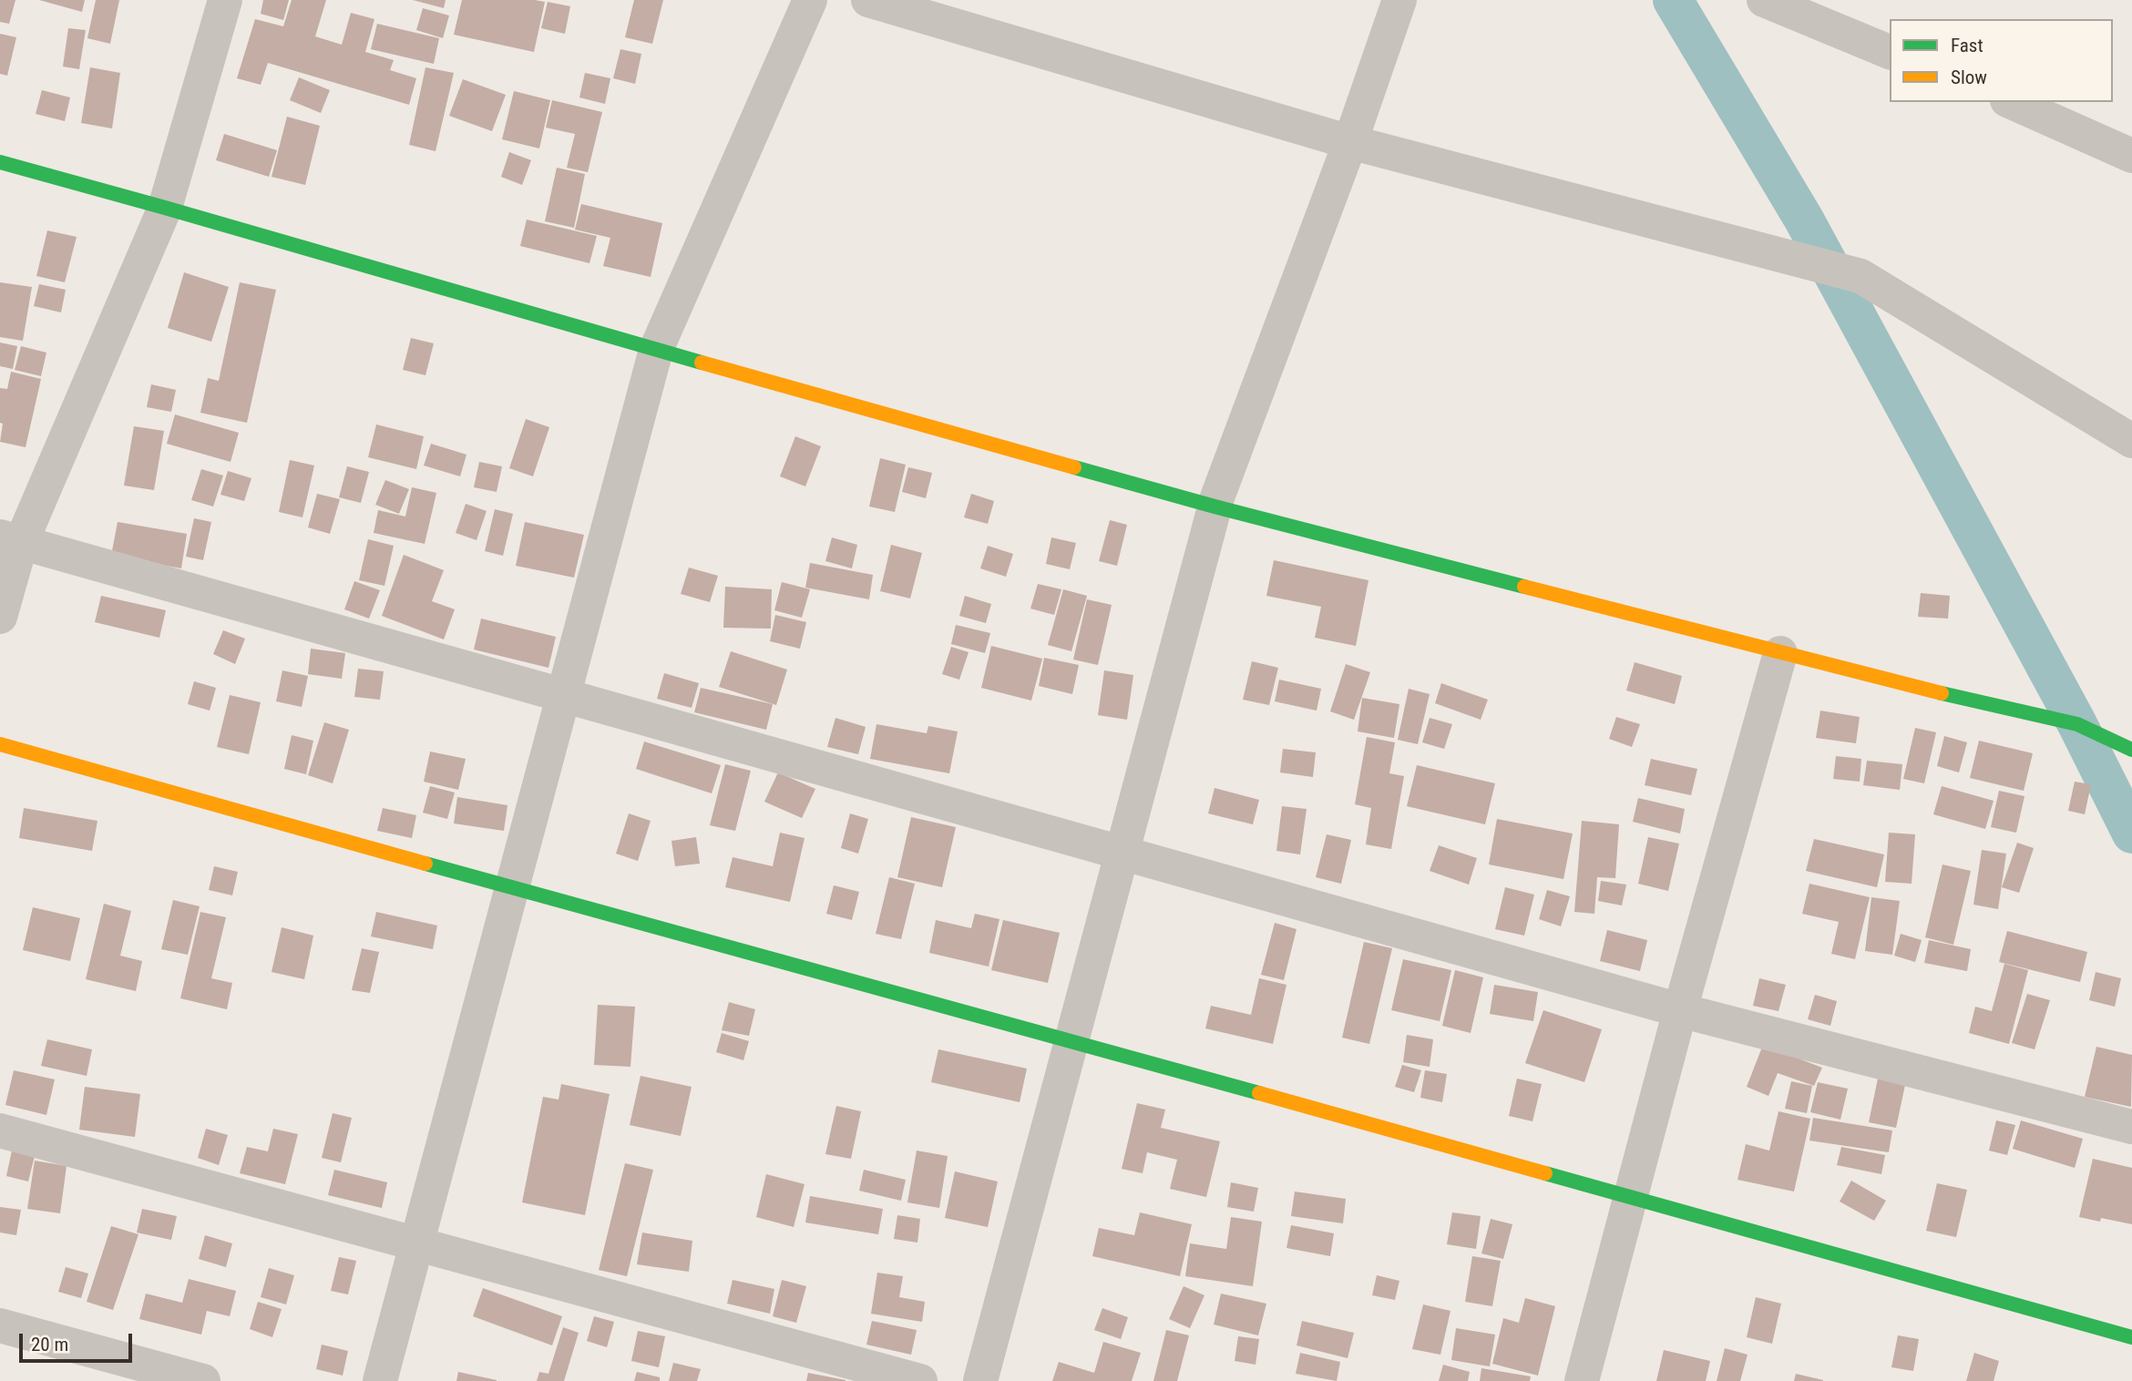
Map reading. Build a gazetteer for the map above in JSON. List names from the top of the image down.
{
  "legend": ["Fast", "Slow"],
  "scale_bar": "20 m"
}
